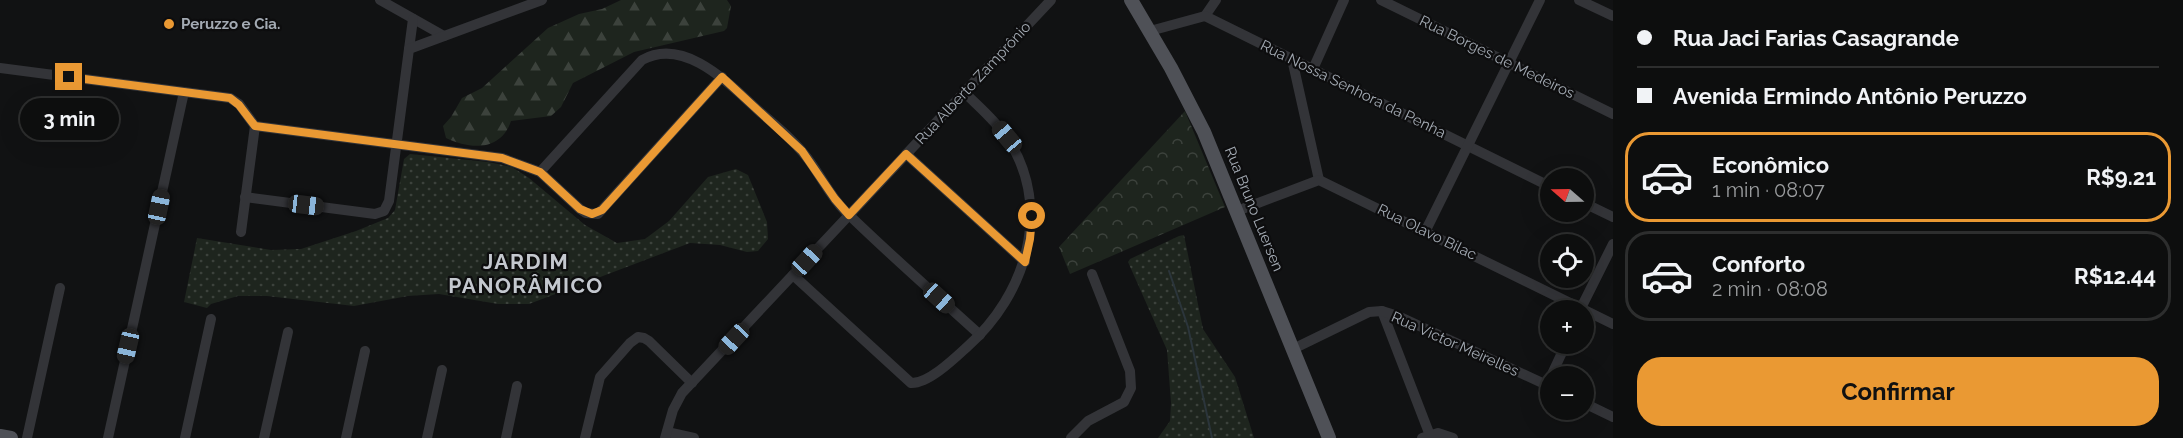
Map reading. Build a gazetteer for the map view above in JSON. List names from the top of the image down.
{
  "streets": {
    "main road": ["Rua Bruno Luersen"],
    "street": [
      "Rua Borges de Medeiros",
      "Rua Alberto Zamprônio",
      "Rua Nossa Senhora da Penha",
      "Rua Olavo Bilac",
      "Rua Victor Meirelles"
    ]
  },
  "crossings": [
    ["Rua Bruno Luersen", "Rua Victor Meirelles"]
  ],
  "districts": ["JARDIM PANORÂMICO"],
  "places": ["Peruzzo e Cia."],
  "north": "left",
  "page": {
    "banner": ["Rua Jaci Farias Casagrande", "Avenida Ermindo Antônio Peruzzo"],
    "bubble": "3 min",
    "list": [
      {
        "name": "Econômico",
        "note": "1 min · 08:07",
        "value": "R$9.21"
      },
      {
        "name": "Conforto",
        "note": "2 min · 08:08",
        "value": "R$12.44"
      }
    ],
    "map_buttons": ["+", "−"],
    "buttons": "Confirmar"
  }
}
